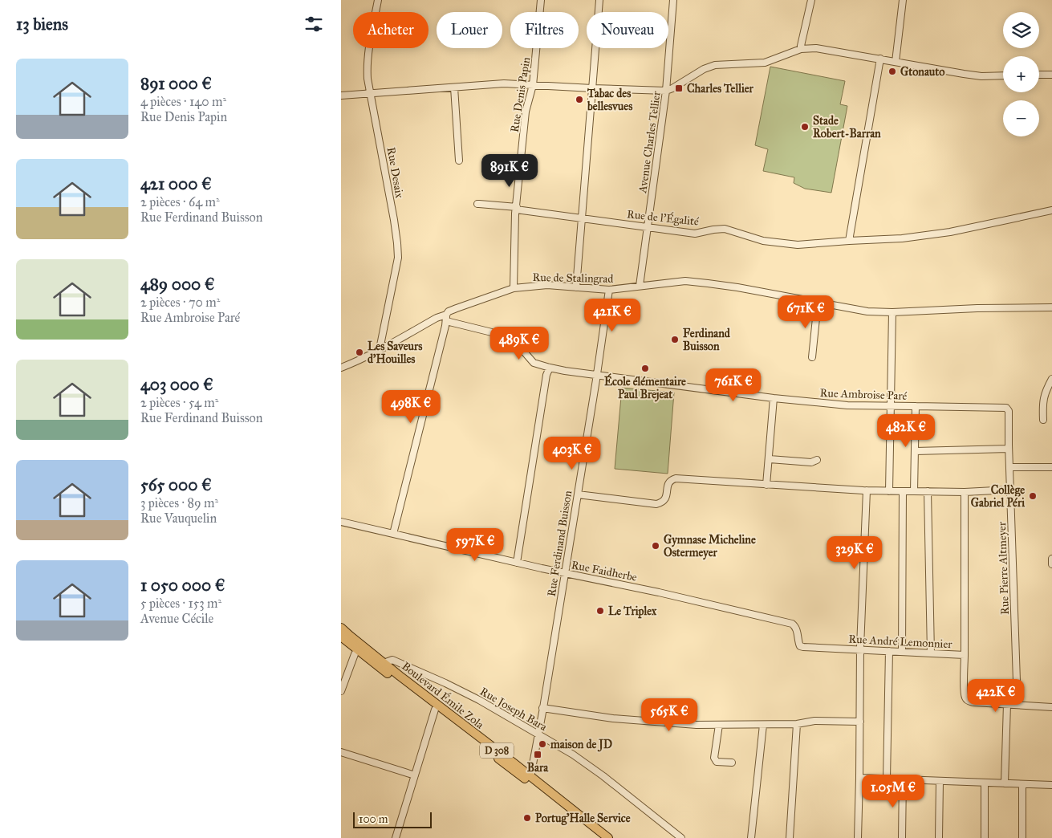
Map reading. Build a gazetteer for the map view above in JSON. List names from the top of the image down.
{
  "streets": {
    "main road": ["Boulevard Émile Zola", "D 308"],
    "street": [
      "Rue Denis Papin",
      "Avenue Charles Tellier",
      "Rue Desaix",
      "Rue de l'Égalité",
      "Rue de Stalingrad",
      "Rue Ambroise Paré",
      "Rue Ferdinand Buisson",
      "Rue Pierre Altmeyer",
      "Rue Faidherbe",
      "Rue André Lemonnier",
      "Rue Joseph Bara"
    ]
  },
  "crossings": [
    ["Rue Denis Papin", "Rue de l'Égalité"],
    ["Rue Denis Papin", "Rue de Stalingrad"],
    ["Avenue Charles Tellier", "Rue de l'Égalité"],
    ["Avenue Charles Tellier", "Rue de Stalingrad"],
    ["Rue Desaix", "Rue de Stalingrad"],
    ["Rue de Stalingrad", "Rue Ambroise Paré"],
    ["Rue de Stalingrad", "Rue Ferdinand Buisson"],
    ["Rue Ambroise Paré", "Rue Ferdinand Buisson"],
    ["Rue Ambroise Paré", "Rue Pierre Altmeyer"],
    ["Rue Ferdinand Buisson", "Rue Faidherbe"],
    ["Rue Ferdinand Buisson", "Boulevard Émile Zola"],
    ["Rue Ferdinand Buisson", "Rue Joseph Bara"],
    ["Rue Pierre Altmeyer", "Rue André Lemonnier"],
    ["Rue Faidherbe", "Rue André Lemonnier"],
    ["Boulevard Émile Zola", "Rue Joseph Bara"]
  ],
  "places": {
    "other": [
      "Gtonauto",
      "Tabac des bellesvues",
      "Stade Robert-Barran",
      "Ferdinand Buisson",
      "Les Saveurs d'Houilles",
      "École élémentaire Paul Brejeat",
      "Collège Gabriel Péri",
      "Gymnase Micheline Ostermeyer",
      "Le Triplex",
      "maison de JD",
      "Portug'Halle Service"
    ],
    "transit": ["Charles Tellier", "Bara"]
  },
  "scale_bar": "100 m",
  "page": {
    "heading": "13 biens",
    "map_buttons": ["+", "−"],
    "chip": [
      "Acheter",
      "Louer",
      "Filtres",
      "Nouveau"
    ],
    "list": [
      {
        "name": "891 000 €",
        "note": "4 pièces · 140 m² · Rue Denis Papin"
      },
      {
        "name": "421 000 €",
        "note": "2 pièces · 64 m² · Rue Ferdinand Buisson"
      },
      {
        "name": "489 000 €",
        "note": "2 pièces · 70 m² · Rue Ambroise Paré"
      },
      {
        "name": "403 000 €",
        "note": "2 pièces · 54 m² · Rue Ferdinand Buisson"
      },
      {
        "name": "565 000 €",
        "note": "3 pièces · 89 m² · Rue Vauquelin"
      },
      {
        "name": "1 050 000 €",
        "note": "5 pièces · 153 m² · Avenue Cécile"
      }
    ],
    "price": [
      "891K €",
      "671K €",
      "421K €",
      "489K €",
      "761K €",
      "498K €",
      "482K €",
      "403K €",
      "597K €",
      "329K €",
      "422K €",
      "565K €",
      "1.05M €"
    ],
    "scale": "100 m"
  }
}
